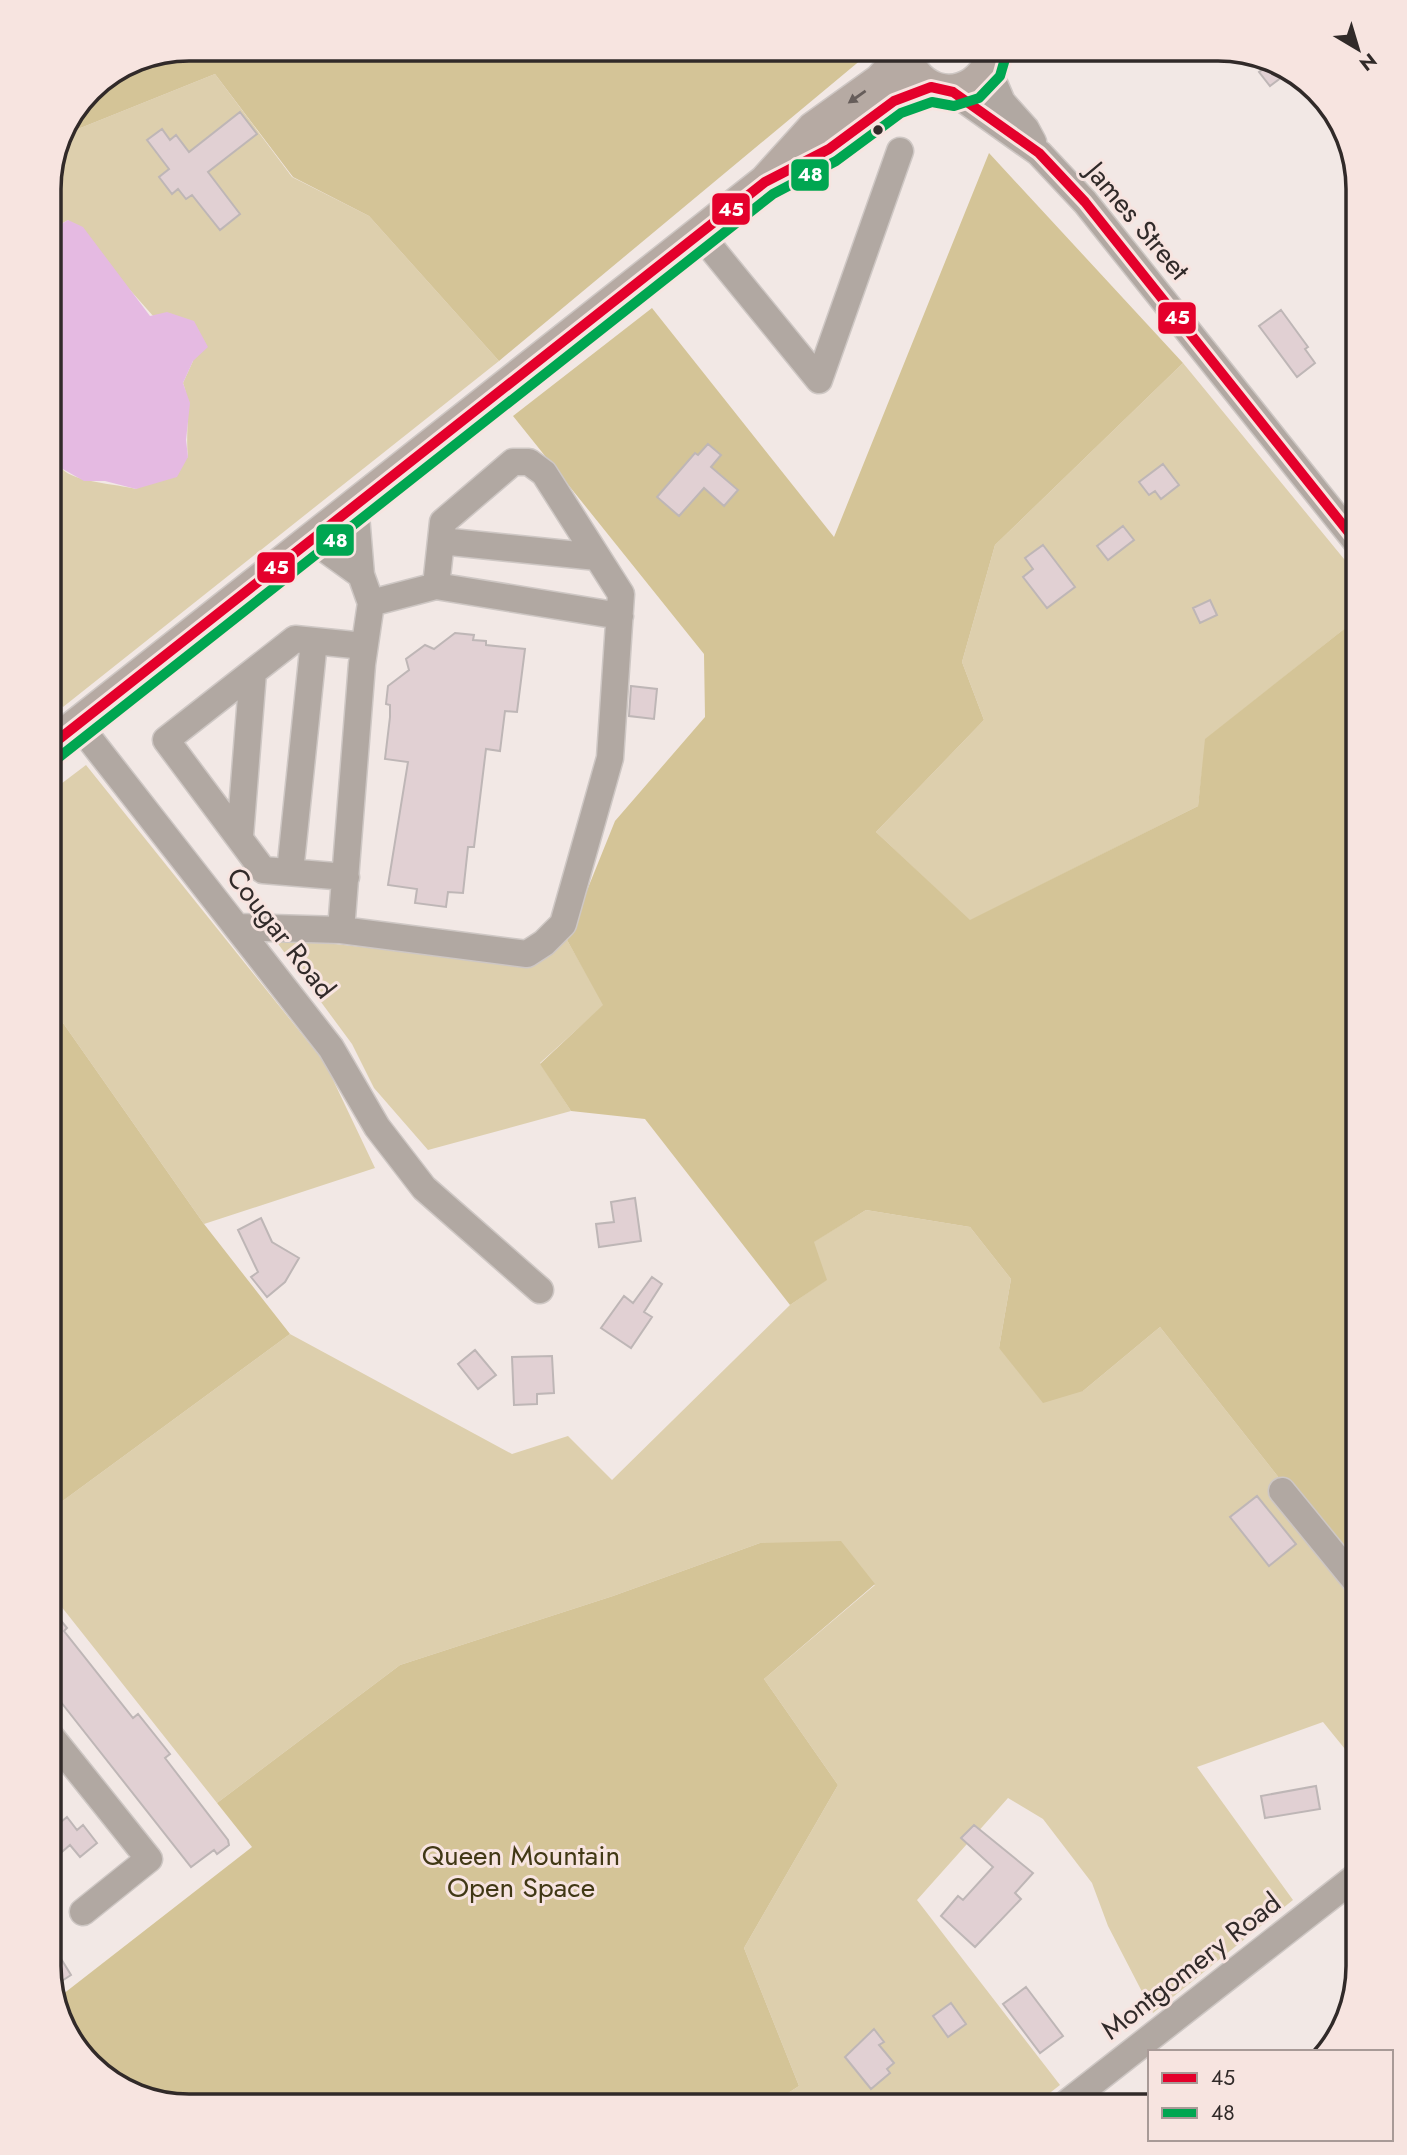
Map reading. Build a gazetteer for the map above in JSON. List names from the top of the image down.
{
  "streets": {
    "street": ["James Street", "Cougar Road", "Montgomery Road"]
  },
  "parks": ["Queen Mountain Open Space"],
  "lines": ["transit line 48", "transit line 45"],
  "legend": ["45", "48"],
  "north": "bottom right"
}
